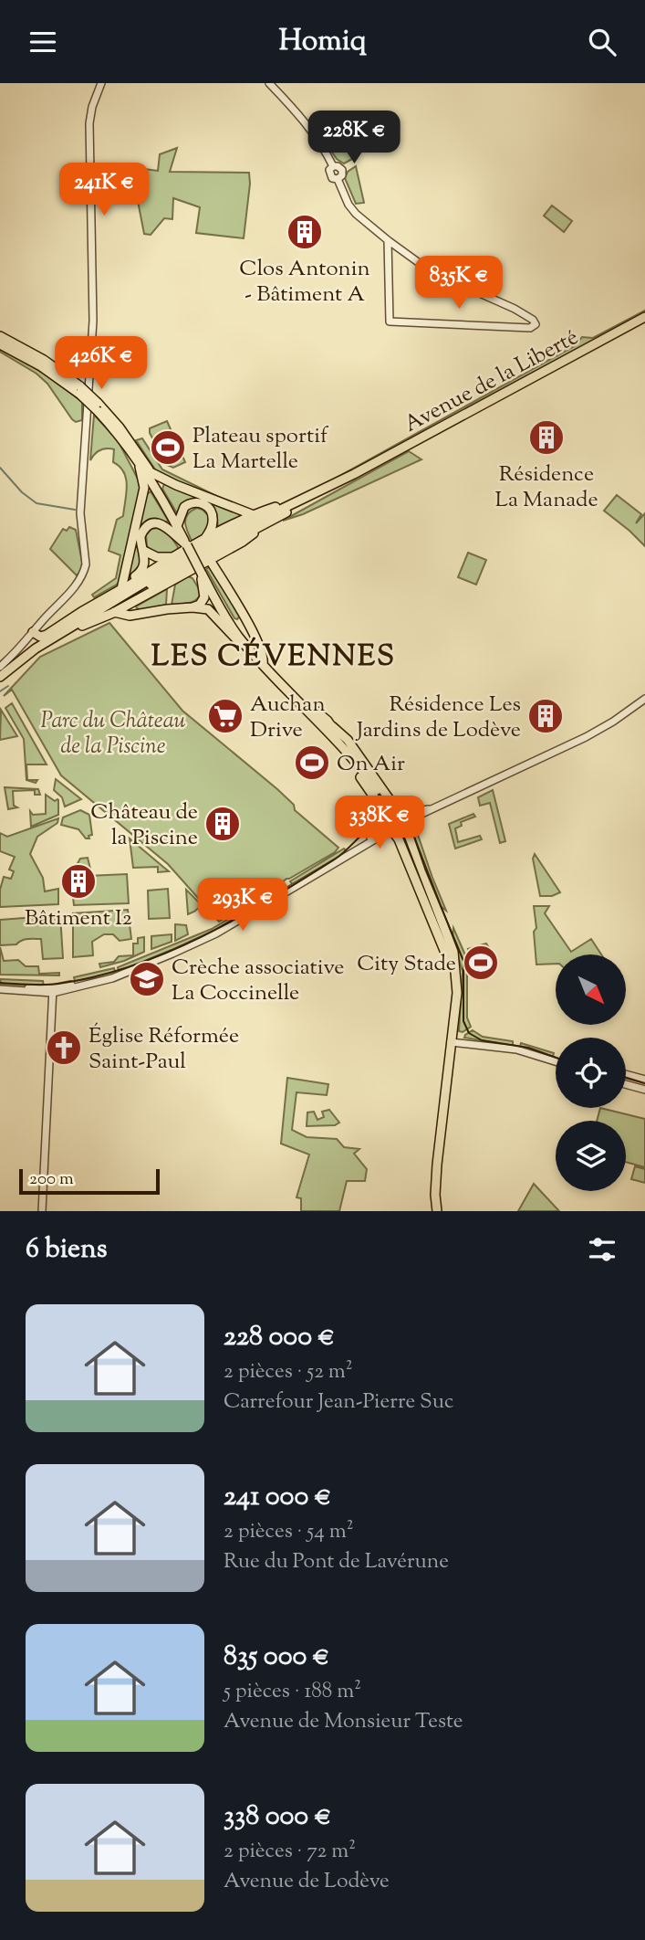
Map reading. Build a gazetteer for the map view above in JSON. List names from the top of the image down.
{
  "streets": {
    "main road": ["Avenue de la Liberté"]
  },
  "districts": ["LES CÉVENNES"],
  "parks": ["Parc du Château de la Piscine"],
  "places": {
    "building": [
      "Clos Antonin - Bâtiment A",
      "Résidence La Manade",
      "Résidence Les Jardins de Lodève",
      "Château de la Piscine",
      "Bâtiment I2"
    ],
    "sports": ["Plateau sportif La Martelle", "On Air", "City Stade"],
    "supermarket": ["Auchan Drive"],
    "school or university": ["Crèche associative La Coccinelle"],
    "church": ["Église Réformée Saint-Paul"]
  },
  "scale_bar": "200 m",
  "north": "bottom right",
  "page": {
    "header": "Homiq",
    "price": [
      "228K €",
      "241K €",
      "835K €",
      "426K €",
      "338K €",
      "293K €"
    ],
    "scale": "200 m",
    "heading": "6 biens",
    "list": [
      {
        "name": "228 000 €",
        "note": "2 pièces · 52 m² · Carrefour Jean-Pierre Suc"
      },
      {
        "name": "241 000 €",
        "note": "2 pièces · 54 m² · Rue du Pont de Lavérune"
      },
      {
        "name": "835 000 €",
        "note": "5 pièces · 188 m² · Avenue de Monsieur Teste"
      },
      {
        "name": "338 000 €",
        "note": "2 pièces · 72 m² · Avenue de Lodève"
      }
    ]
  }
}
